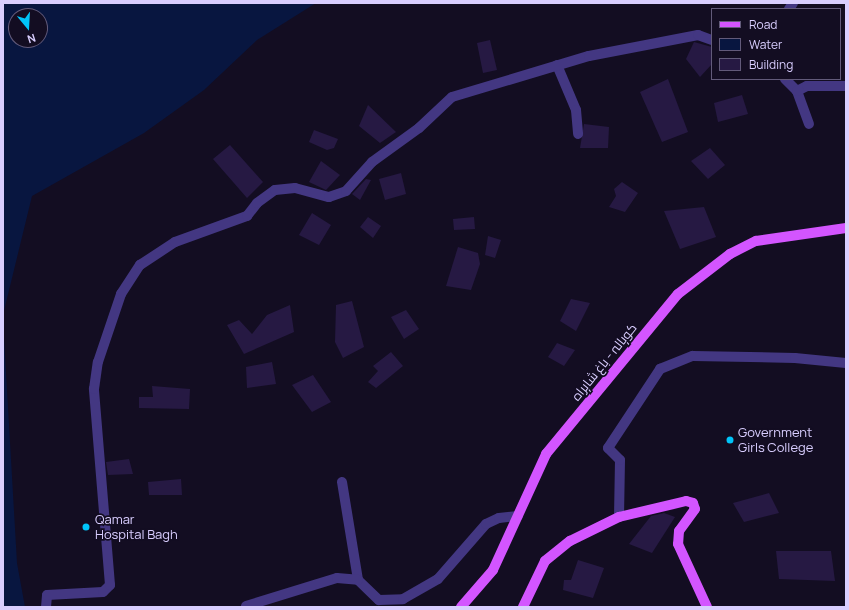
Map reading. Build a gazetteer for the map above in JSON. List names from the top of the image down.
{
  "streets": {
    "main road": ["کوہالہ - باغ شاہراہ"]
  },
  "places": ["Government Girls College", "Qamar Hospital Bagh"],
  "legend": ["Road", "Water", "Building"],
  "north": "bottom"
}
